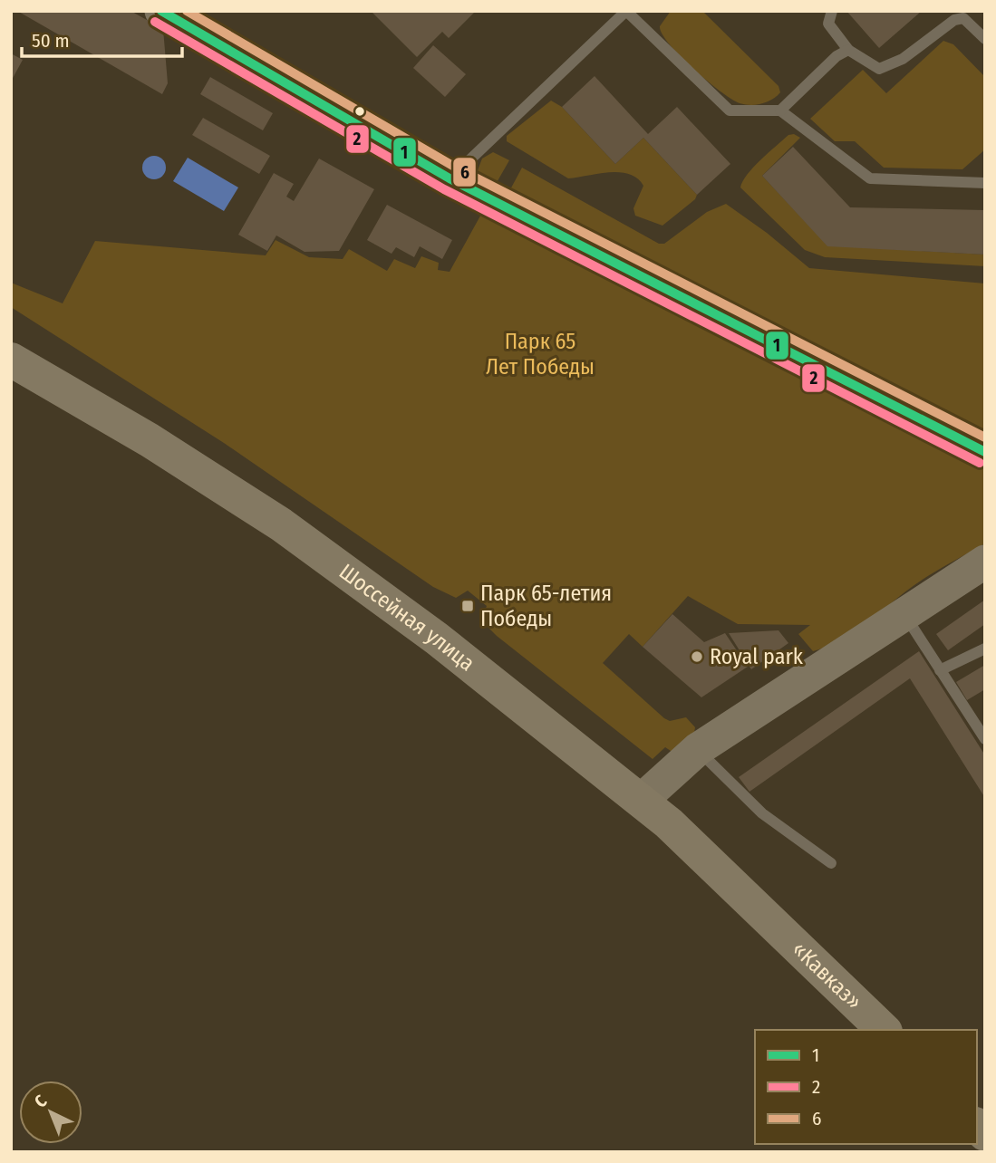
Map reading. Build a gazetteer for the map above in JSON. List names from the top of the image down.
{
  "streets": {
    "highway": ["Шоссейная улица", "«Кавказ»"]
  },
  "crossings": [
    ["Шоссейная улица", "«Кавказ»"]
  ],
  "parks": ["Парк 65 Лет Победы"],
  "places": {
    "transit": ["Парк 65-летия Победы"],
    "other": ["Royal park"]
  },
  "lines": ["transit line 1", "transit line 6", "transit line 2"],
  "legend": ["1", "2", "6"],
  "scale_bar": "50 m",
  "north": "top left"
}
